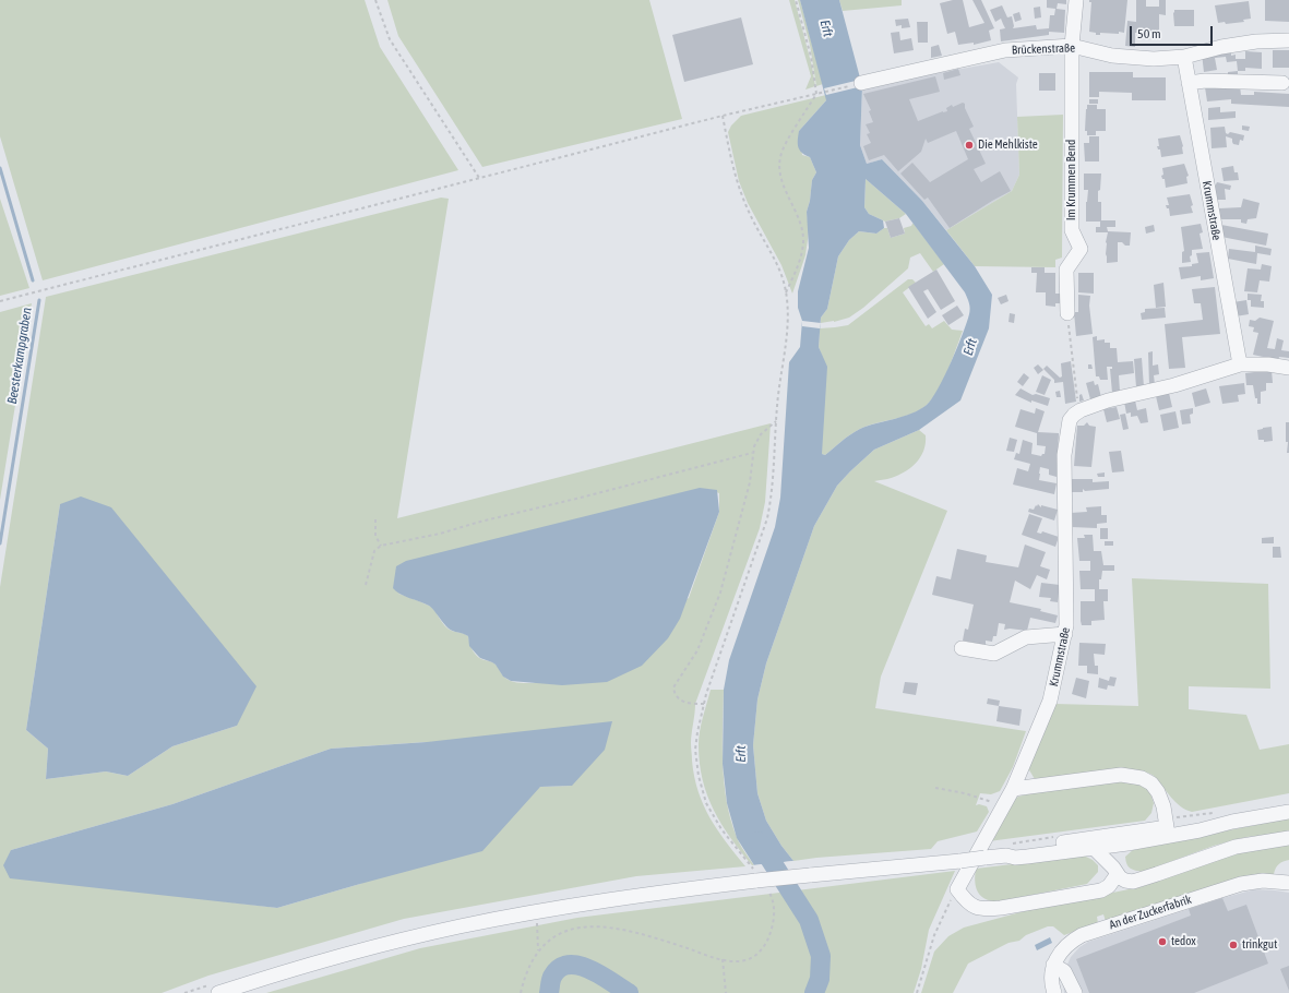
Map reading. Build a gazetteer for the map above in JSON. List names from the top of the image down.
{
  "streets": {
    "street": [
      "Brückenstraße",
      "Im Krummen Bend",
      "Krummstraße",
      "An der Zuckerfabrik"
    ]
  },
  "crossings": [
    ["Brückenstraße", "Im Krummen Bend"],
    ["Brückenstraße", "Krummstraße"]
  ],
  "water": ["Erft", "Beesterkampgraben"],
  "places": ["Die Mehlkiste", "tedox", "trinkgut"],
  "scale_bar": "50 m"
}
